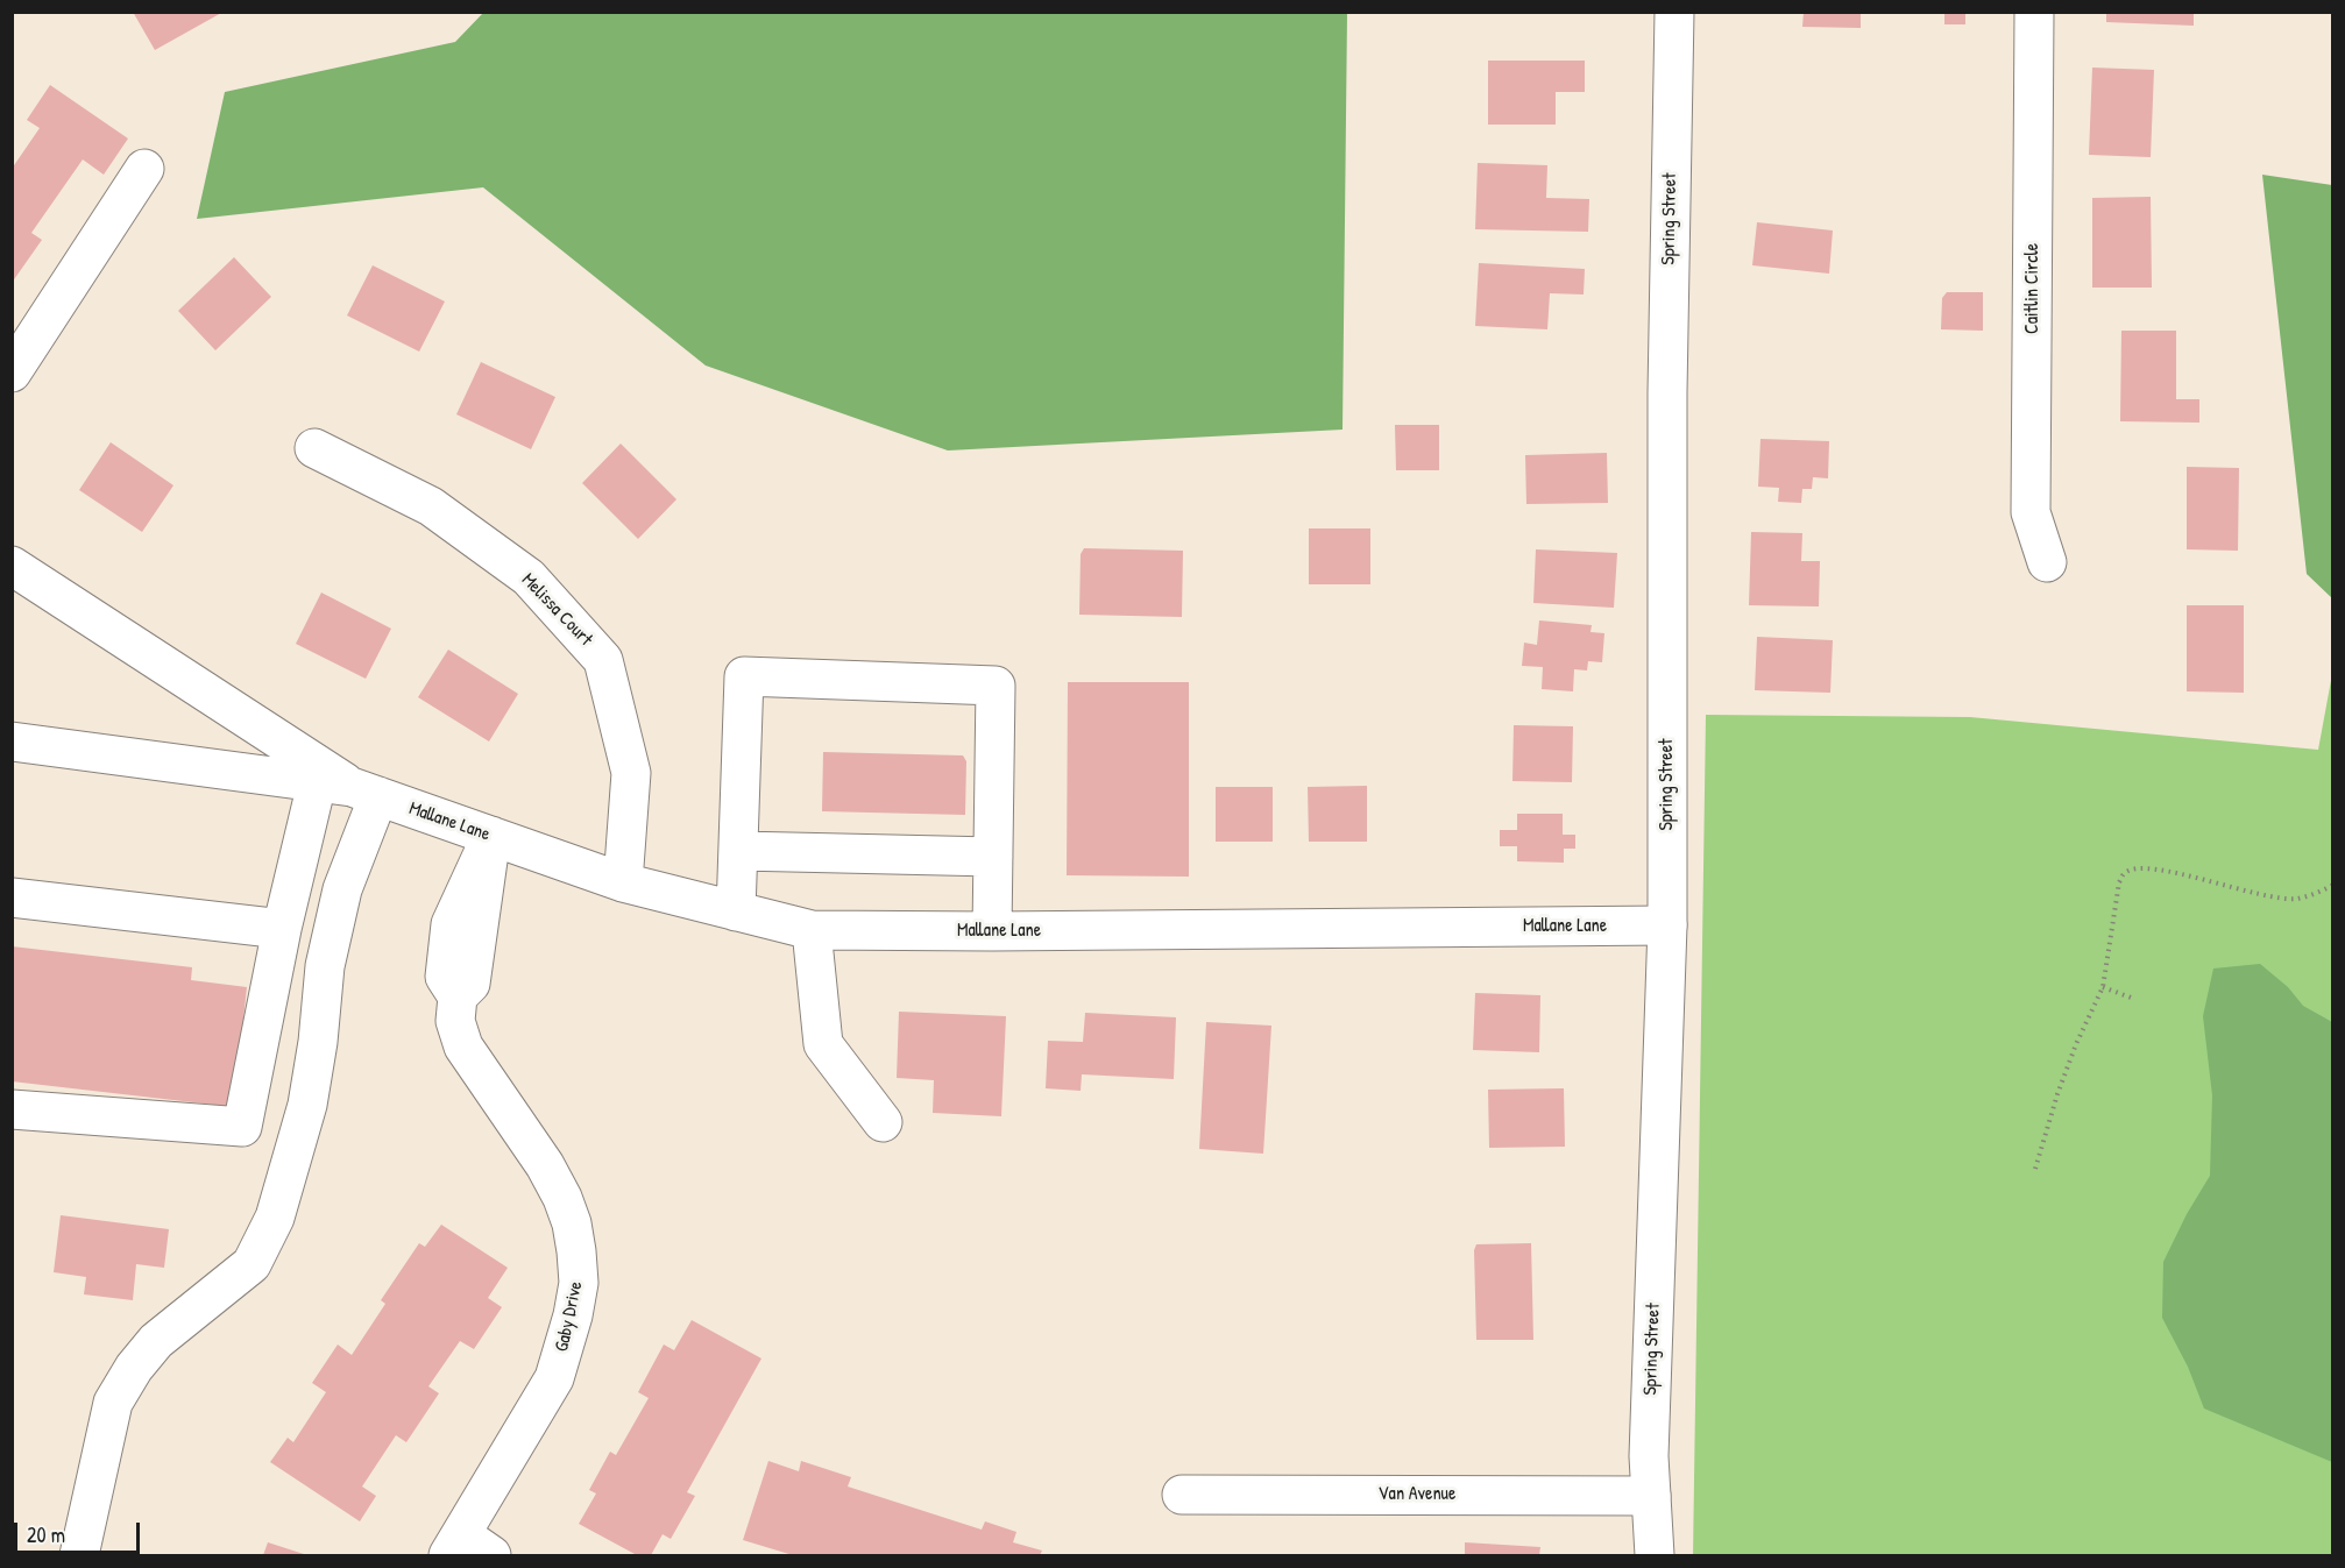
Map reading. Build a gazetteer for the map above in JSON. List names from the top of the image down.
{
  "streets": {
    "street": [
      "Spring Street",
      "Caitlin Circle",
      "Melissa Court",
      "Mallane Lane",
      "Gaby Drive",
      "Van Avenue"
    ]
  },
  "crossings": [
    ["Spring Street", "Mallane Lane"],
    ["Spring Street", "Van Avenue"],
    ["Melissa Court", "Mallane Lane"],
    ["Mallane Lane", "Gaby Drive"]
  ],
  "scale_bar": "20 m"
}
